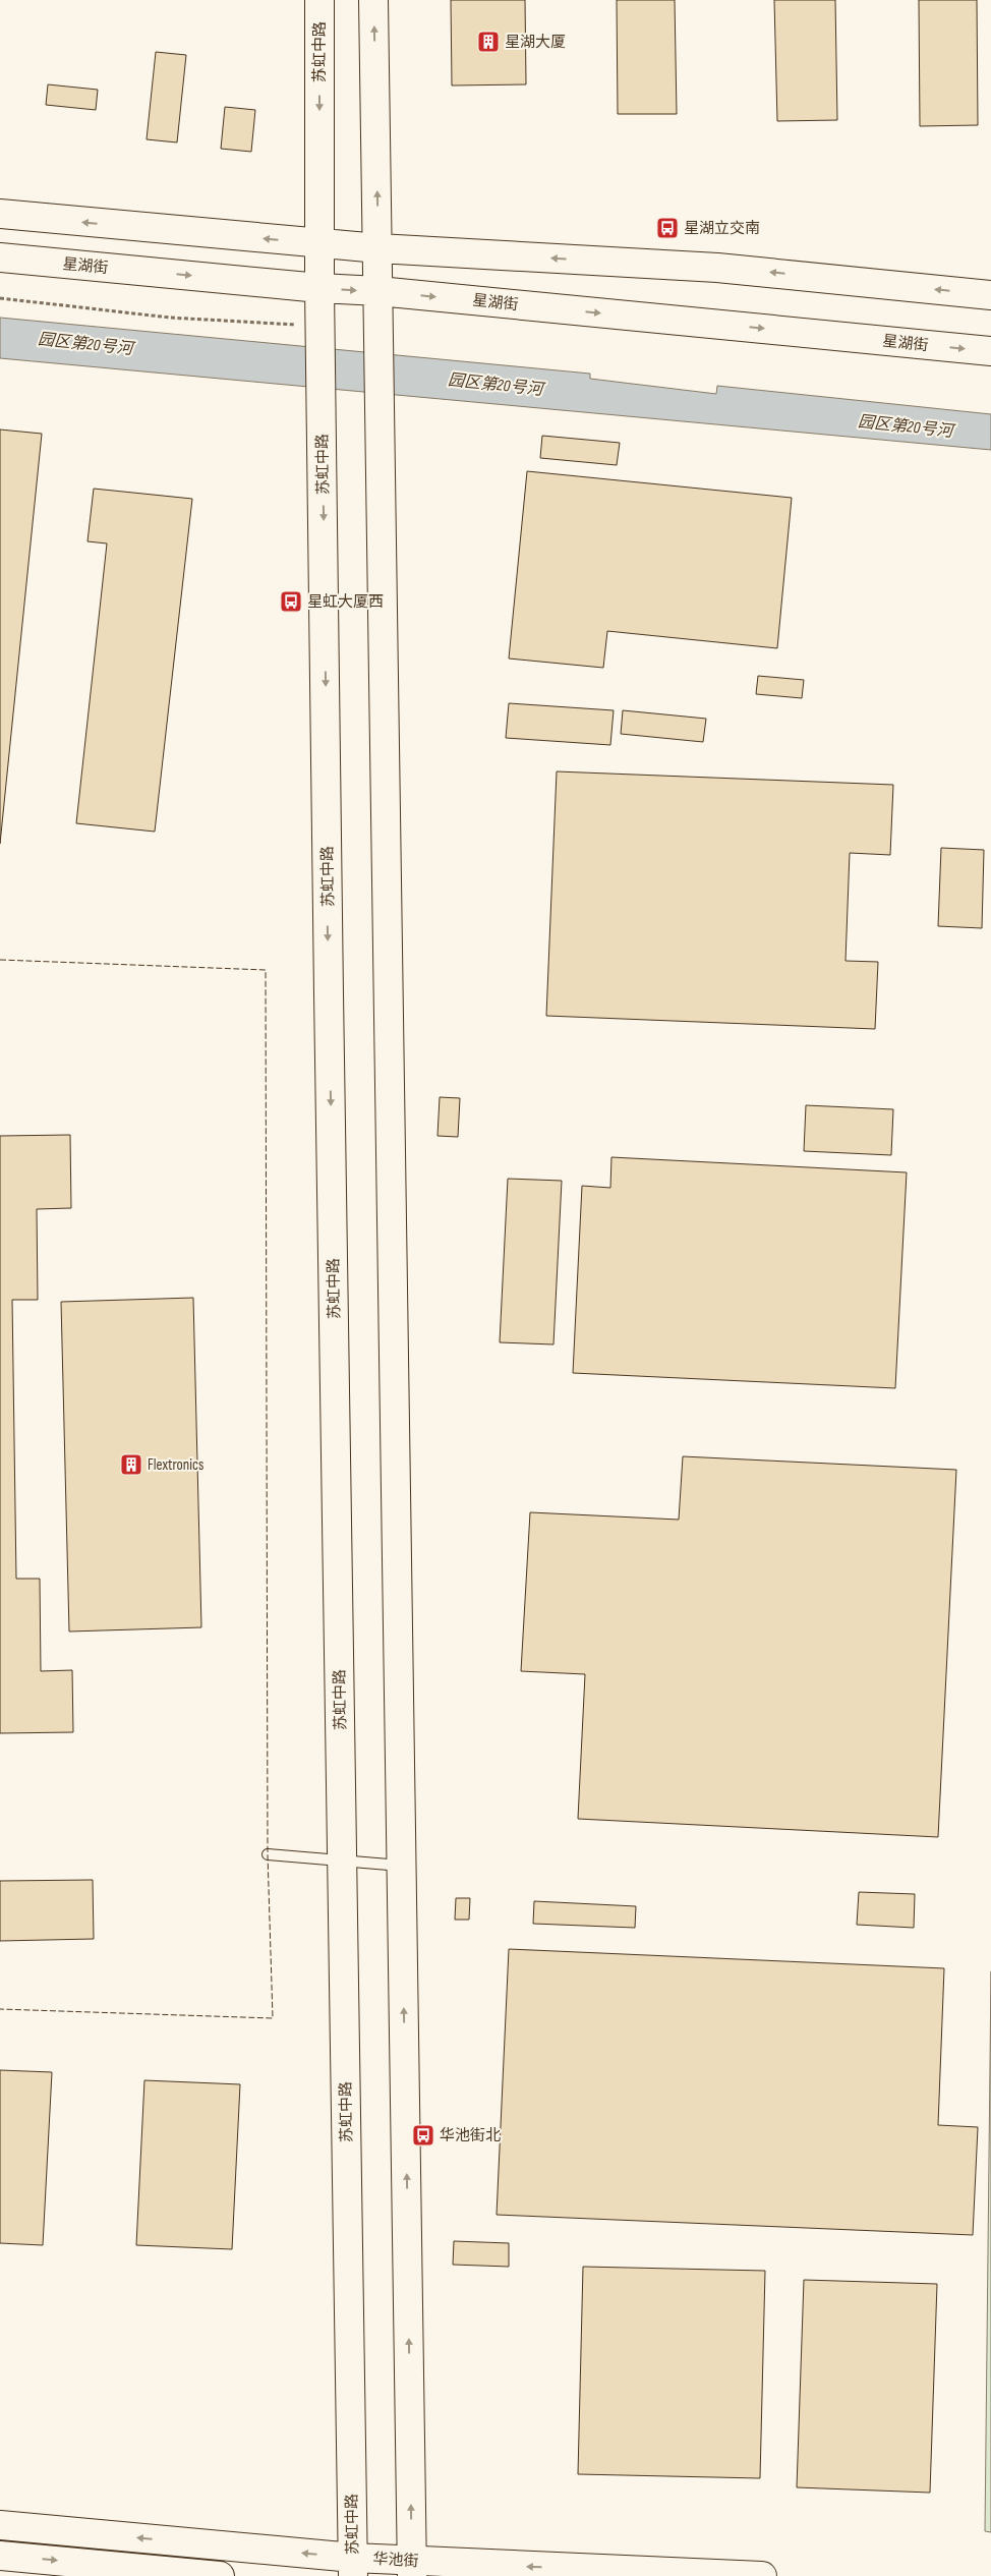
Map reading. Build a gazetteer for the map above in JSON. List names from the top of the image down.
{
  "streets": {
    "main road": ["苏虹中路", "星湖街", "华池街"]
  },
  "crossings": [
    ["苏虹中路", "星湖街"],
    ["苏虹中路", "华池街"]
  ],
  "water": ["园区第20号河"],
  "places": {
    "building": ["星湖大厦", "Flextronics"],
    "bus stop": ["星湖立交南", "星虹大厦西", "华池街北"]
  }
}
